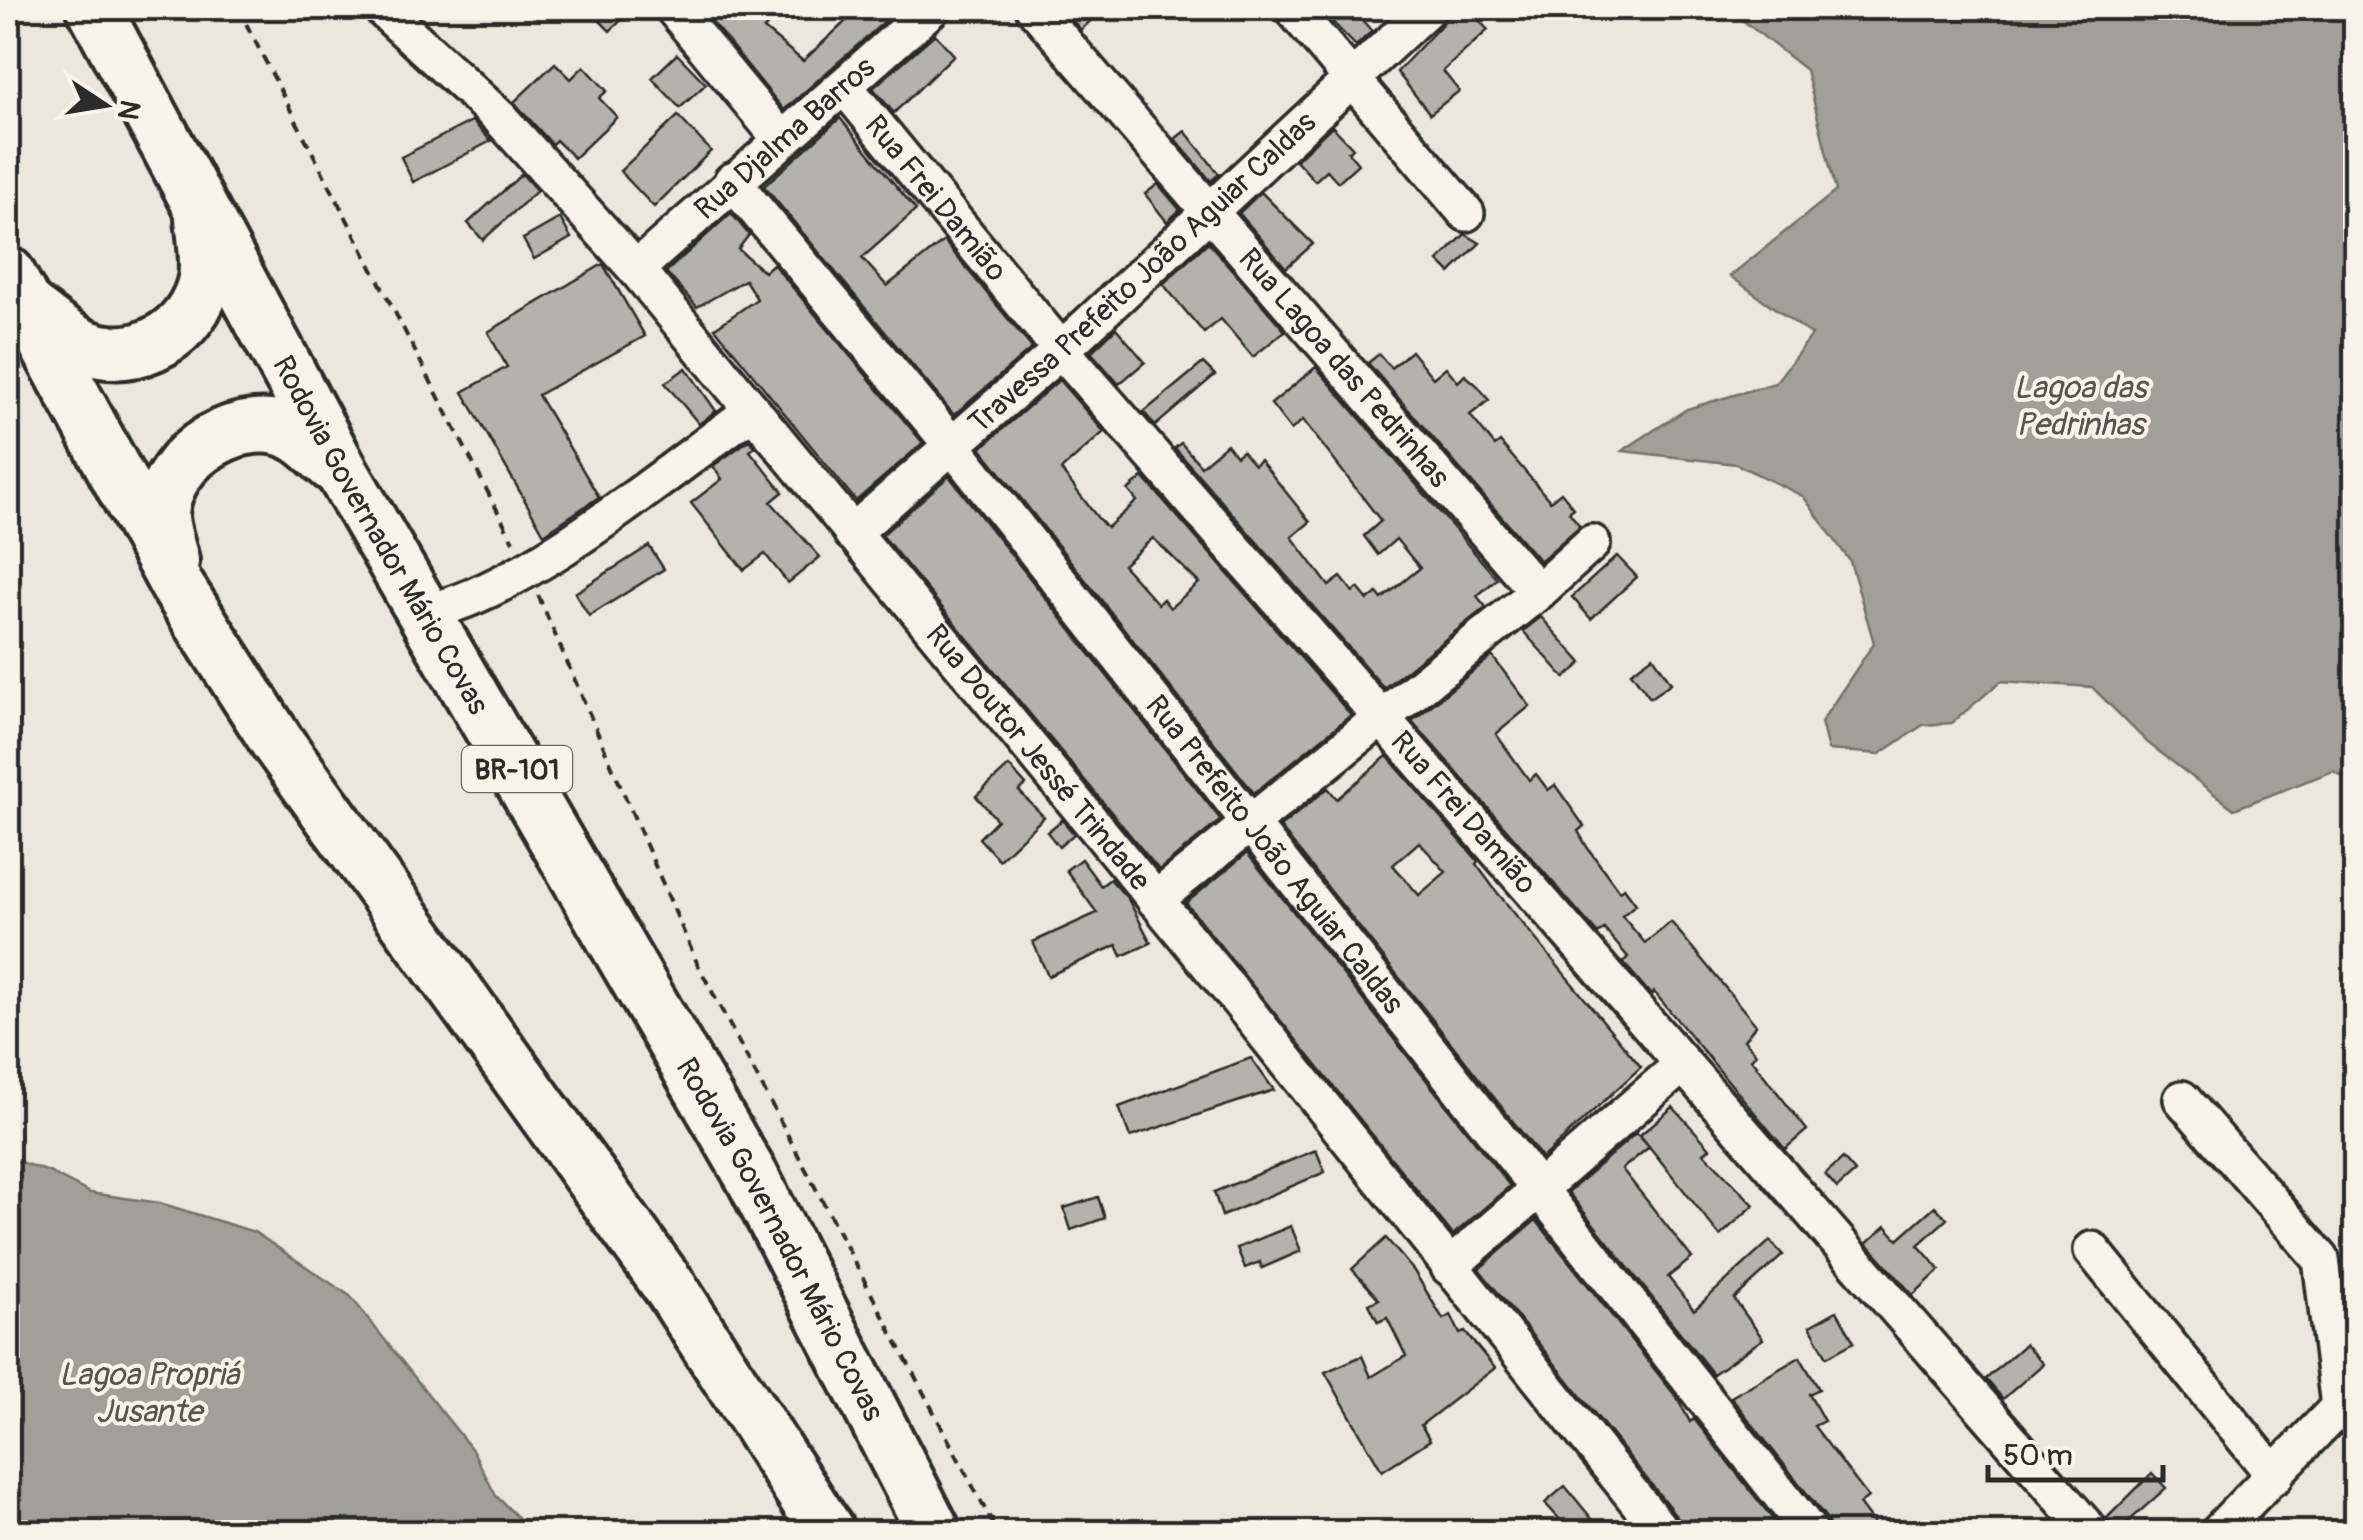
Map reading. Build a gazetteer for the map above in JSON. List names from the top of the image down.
{
  "streets": {
    "highway": ["Rodovia Governador Mário Covas", "BR-101"],
    "street": [
      "Rua Djalma Barros",
      "Rua Frei Damião",
      "Travessa Prefeito João Aguiar Caldas",
      "Rua Lagoa das Pedrinhas",
      "Rua Doutor Jessé Trindade",
      "Rua Prefeito João Aguiar Caldas"
    ]
  },
  "crossings": [
    ["Rua Djalma Barros", "Rua Frei Damião"],
    ["Rua Djalma Barros", "Rua Doutor Jessé Trindade"],
    ["Rua Djalma Barros", "Rua Prefeito João Aguiar Caldas"],
    ["Rua Frei Damião", "Travessa Prefeito João Aguiar Caldas"],
    ["Travessa Prefeito João Aguiar Caldas", "Rua Lagoa das Pedrinhas"],
    ["Travessa Prefeito João Aguiar Caldas", "Rua Doutor Jessé Trindade"],
    ["Travessa Prefeito João Aguiar Caldas", "Rua Prefeito João Aguiar Caldas"]
  ],
  "water": ["Lagoa das Pedrinhas", "Lagoa Propriá Jusante"],
  "scale_bar": "50 m",
  "north": "right"
}
